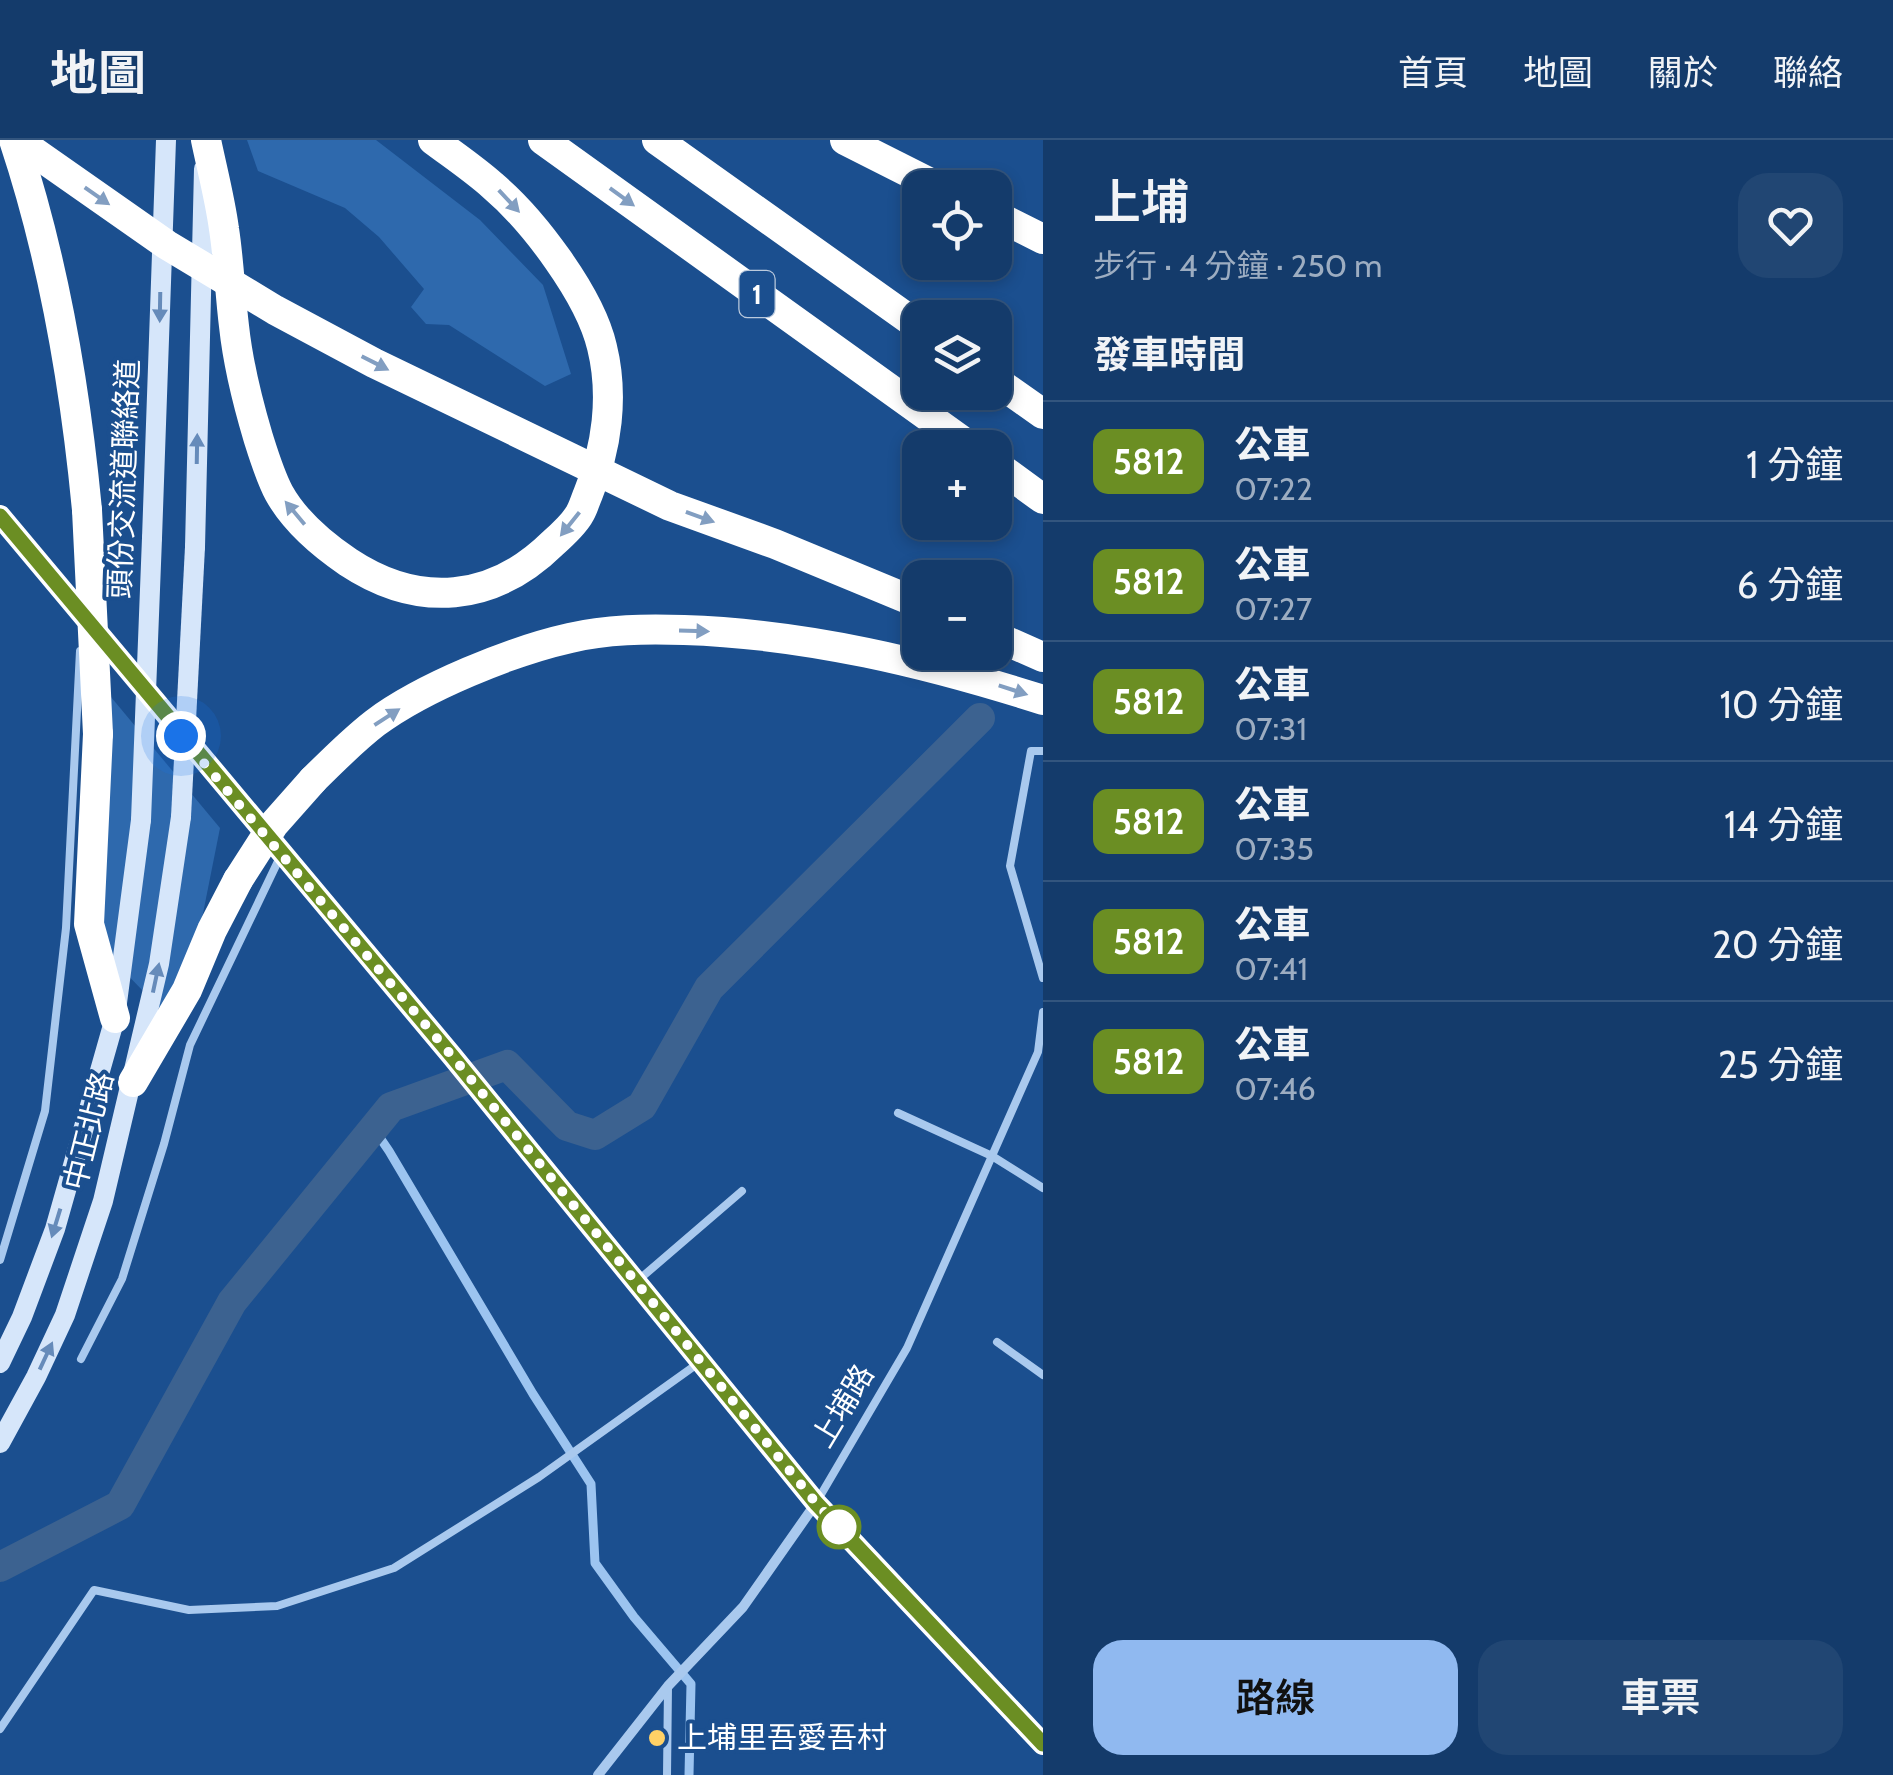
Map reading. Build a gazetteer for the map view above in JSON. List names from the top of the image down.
{
  "streets": {
    "highway": ["1"],
    "main road": ["頭份交流道聯絡道", "中正北路"],
    "street": ["上埔路"]
  },
  "crossings": [
    ["頭份交流道聯絡道", "中正北路"]
  ],
  "one_way": ["頭份交流道聯絡道"],
  "places": ["上埔里吾愛吾村"],
  "lines": ["bus line 5812"],
  "page": {
    "header": "地圖",
    "nav": [
      "首頁",
      "地圖",
      "關於",
      "聯絡"
    ],
    "heading": [
      ["上埔", "步行 · 4 分鐘 · 250 m"],
      "發車時間"
    ],
    "map_buttons": ["+", "−"],
    "list": [
      {
        "mark": "5812",
        "name": "公車",
        "note": "07:22",
        "value": "1 分鐘"
      },
      {
        "mark": "5812",
        "name": "公車",
        "note": "07:27",
        "value": "6 分鐘"
      },
      {
        "mark": "5812",
        "name": "公車",
        "note": "07:31",
        "value": "10 分鐘"
      },
      {
        "mark": "5812",
        "name": "公車",
        "note": "07:35",
        "value": "14 分鐘"
      },
      {
        "mark": "5812",
        "name": "公車",
        "note": "07:41",
        "value": "20 分鐘"
      },
      {
        "mark": "5812",
        "name": "公車",
        "note": "07:46",
        "value": "25 分鐘"
      }
    ],
    "buttons": ["路線", "車票"]
  }
}
